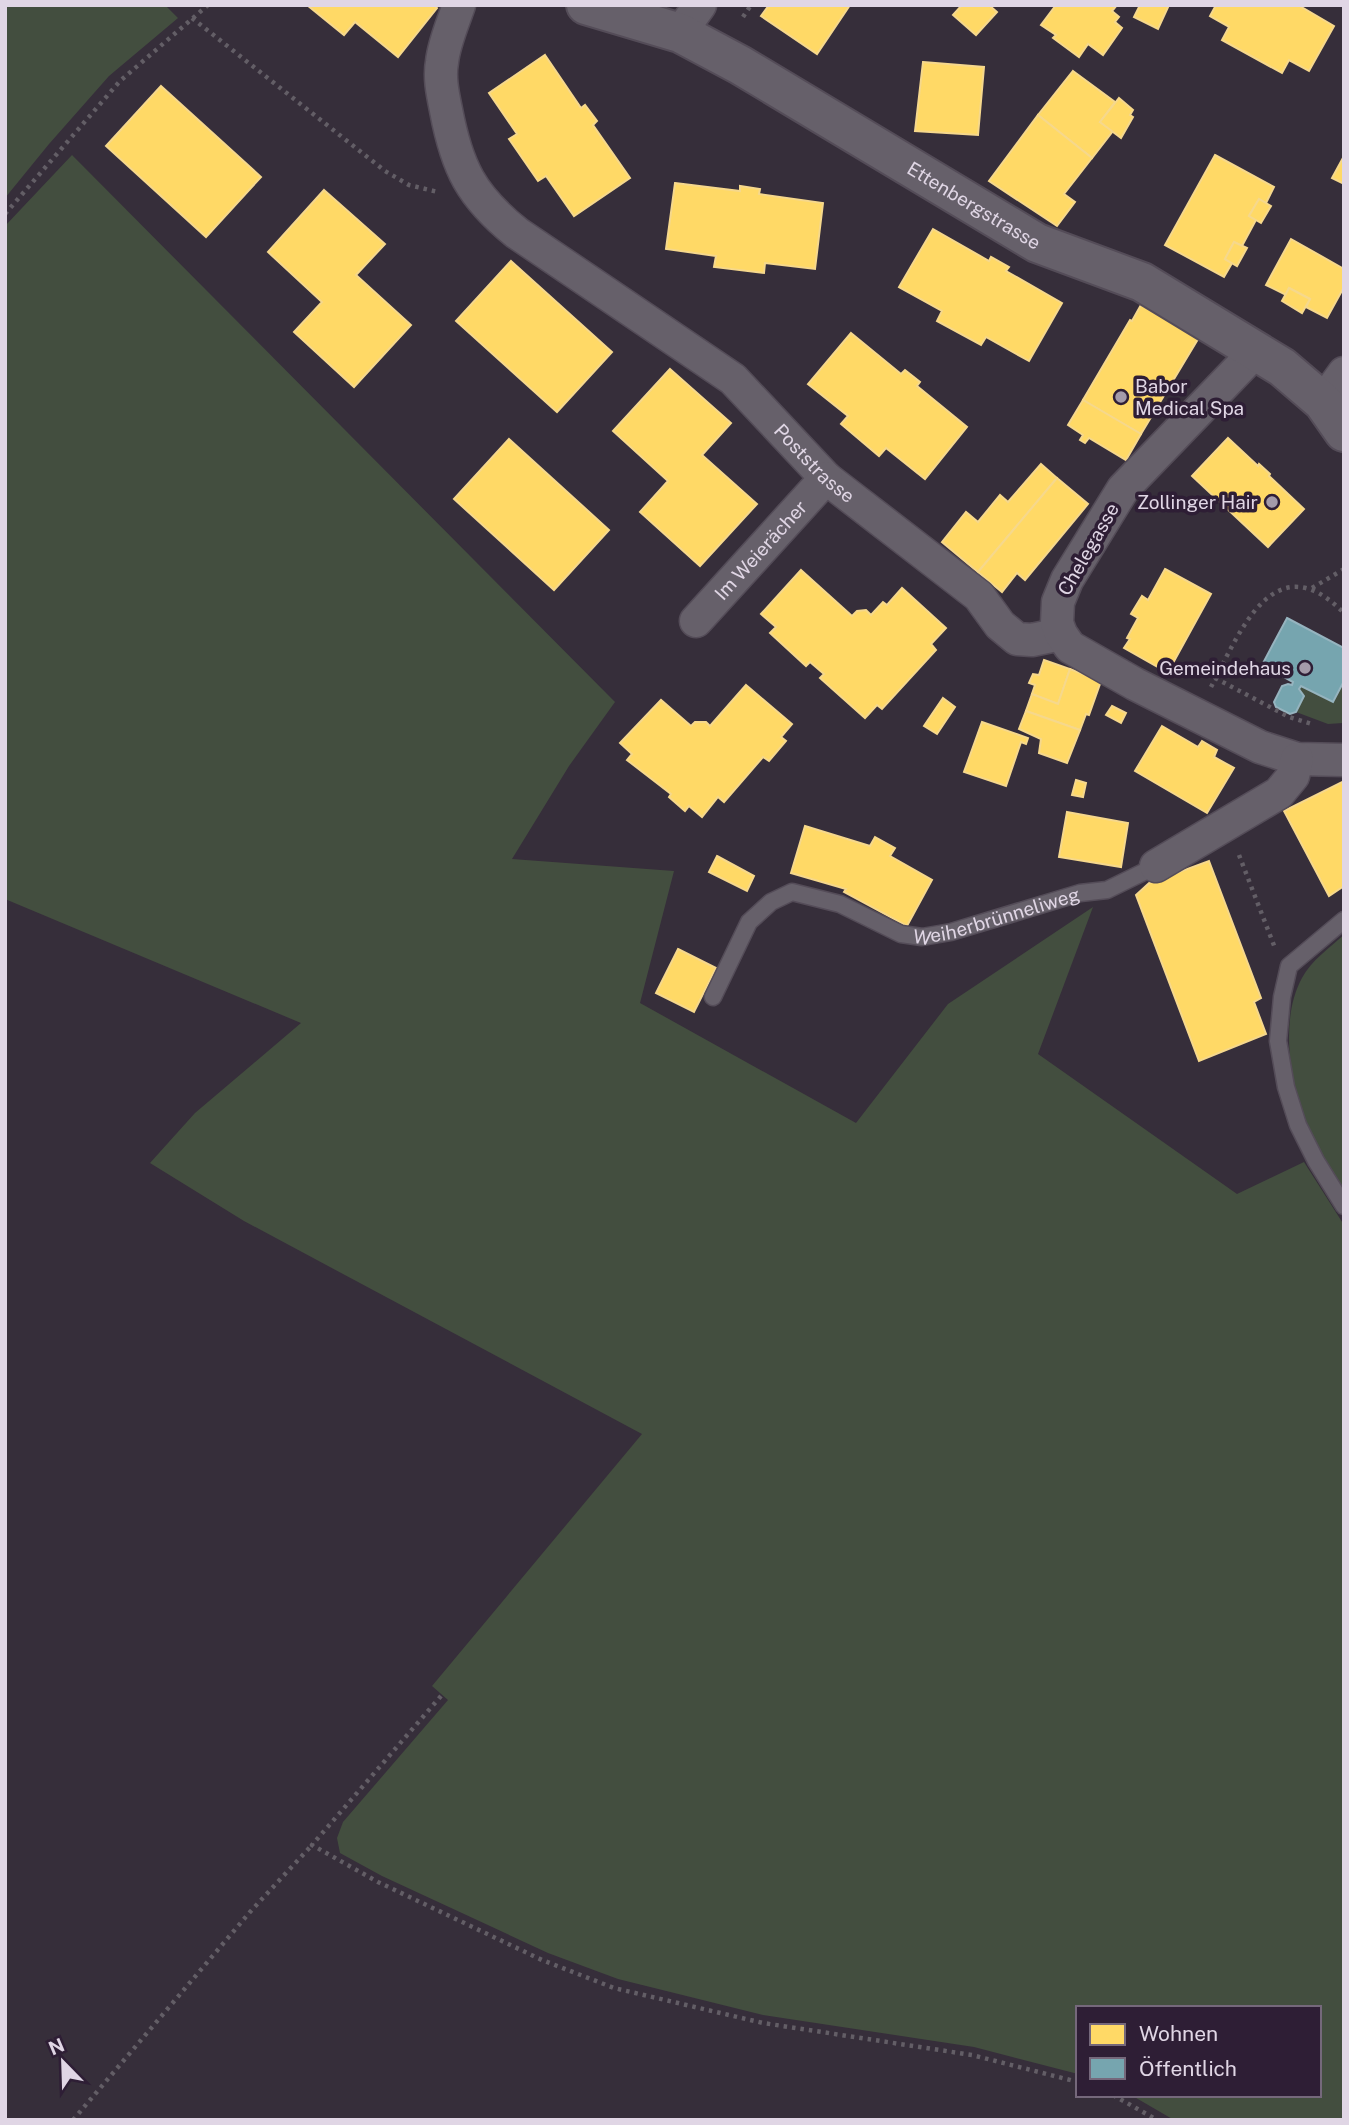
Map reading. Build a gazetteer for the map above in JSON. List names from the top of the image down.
{
  "streets": {
    "street": [
      "Ettenbergstrasse",
      "Poststrasse",
      "Chelegasse",
      "Im Weierächer",
      "Weiherbrünneliweg"
    ]
  },
  "crossings": [
    ["Ettenbergstrasse", "Chelegasse"],
    ["Poststrasse", "Chelegasse"],
    ["Poststrasse", "Im Weierächer"]
  ],
  "places": ["Babor Medical Spa", "Zollinger Hair", "Gemeindehaus"],
  "legend": ["Wohnen", "Öffentlich"],
  "north": "top left"
}
